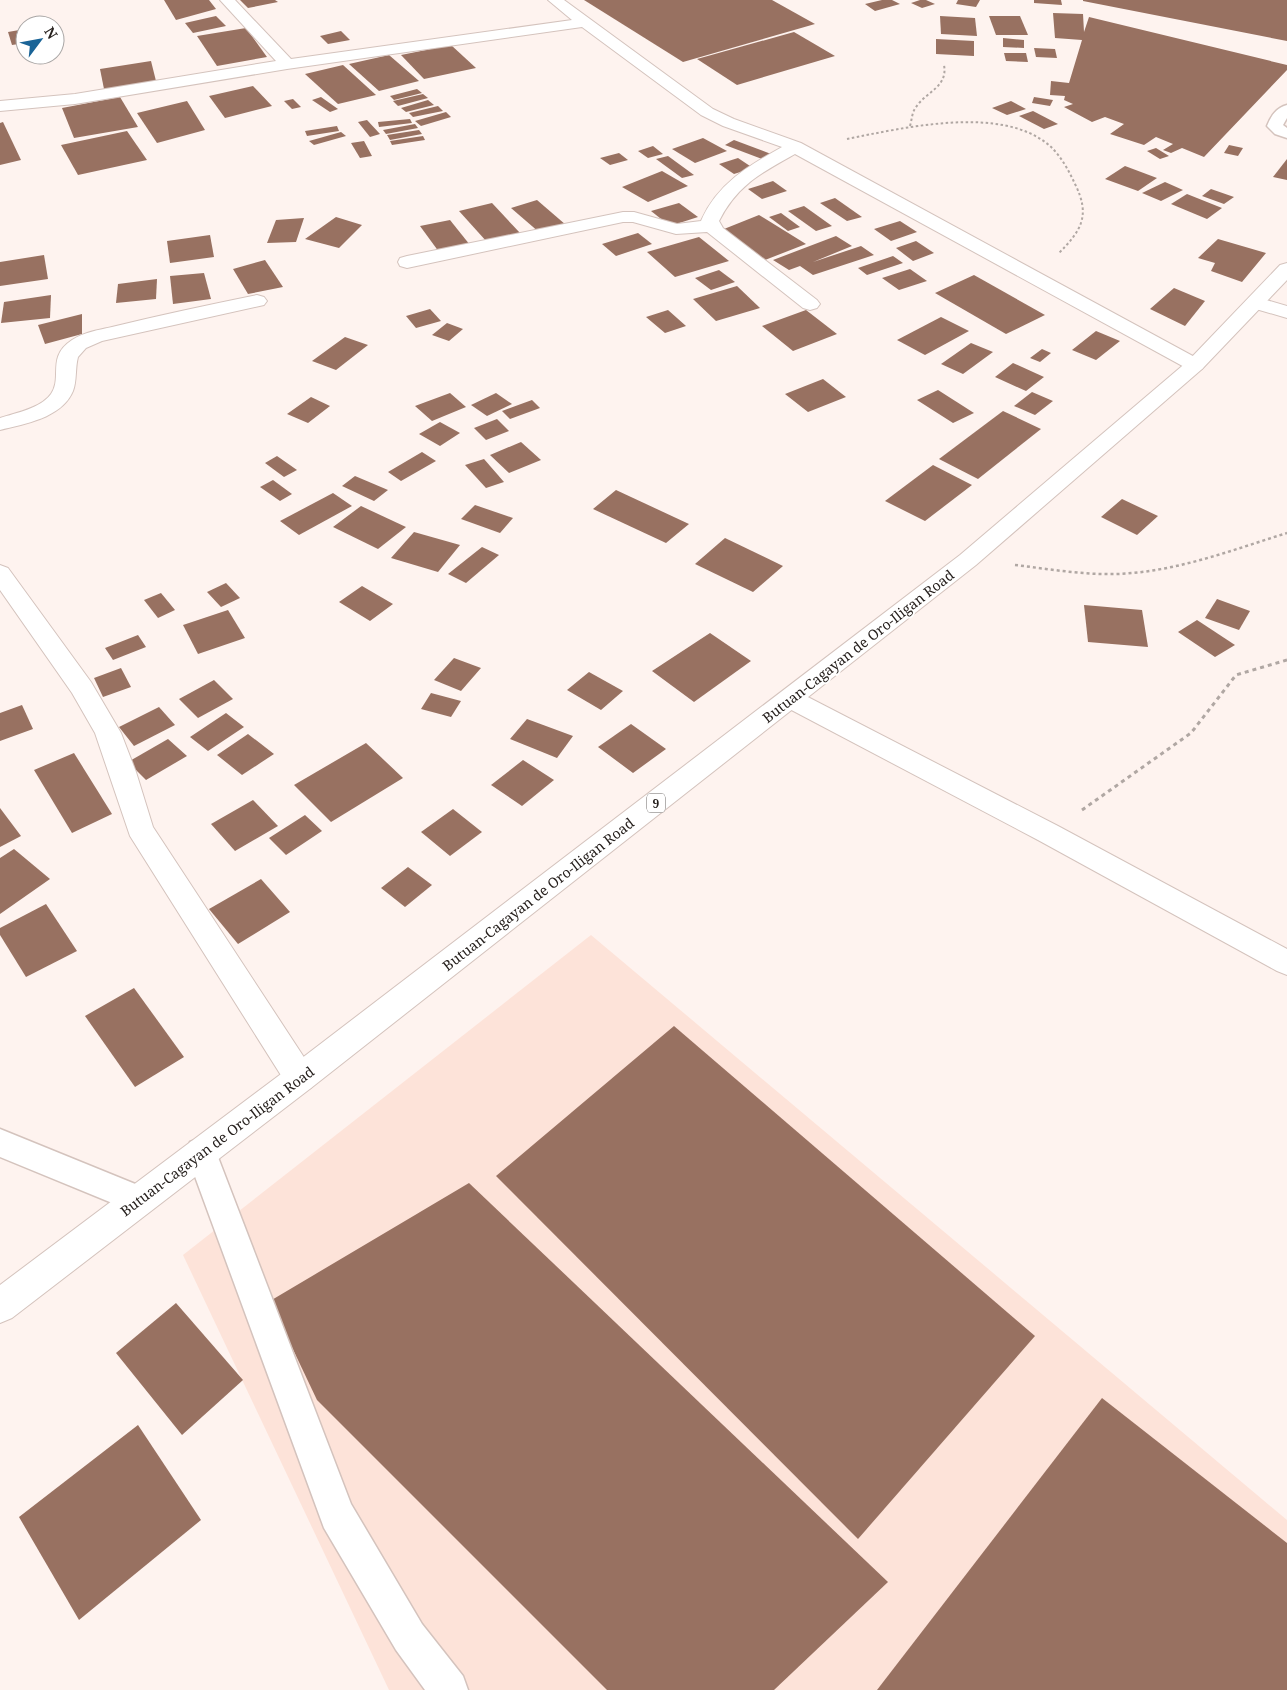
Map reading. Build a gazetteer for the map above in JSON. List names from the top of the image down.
{
  "streets": {
    "main road": ["Butuan-Cagayan de Oro-Iligan Road", "9"]
  },
  "north": "top right"
}
